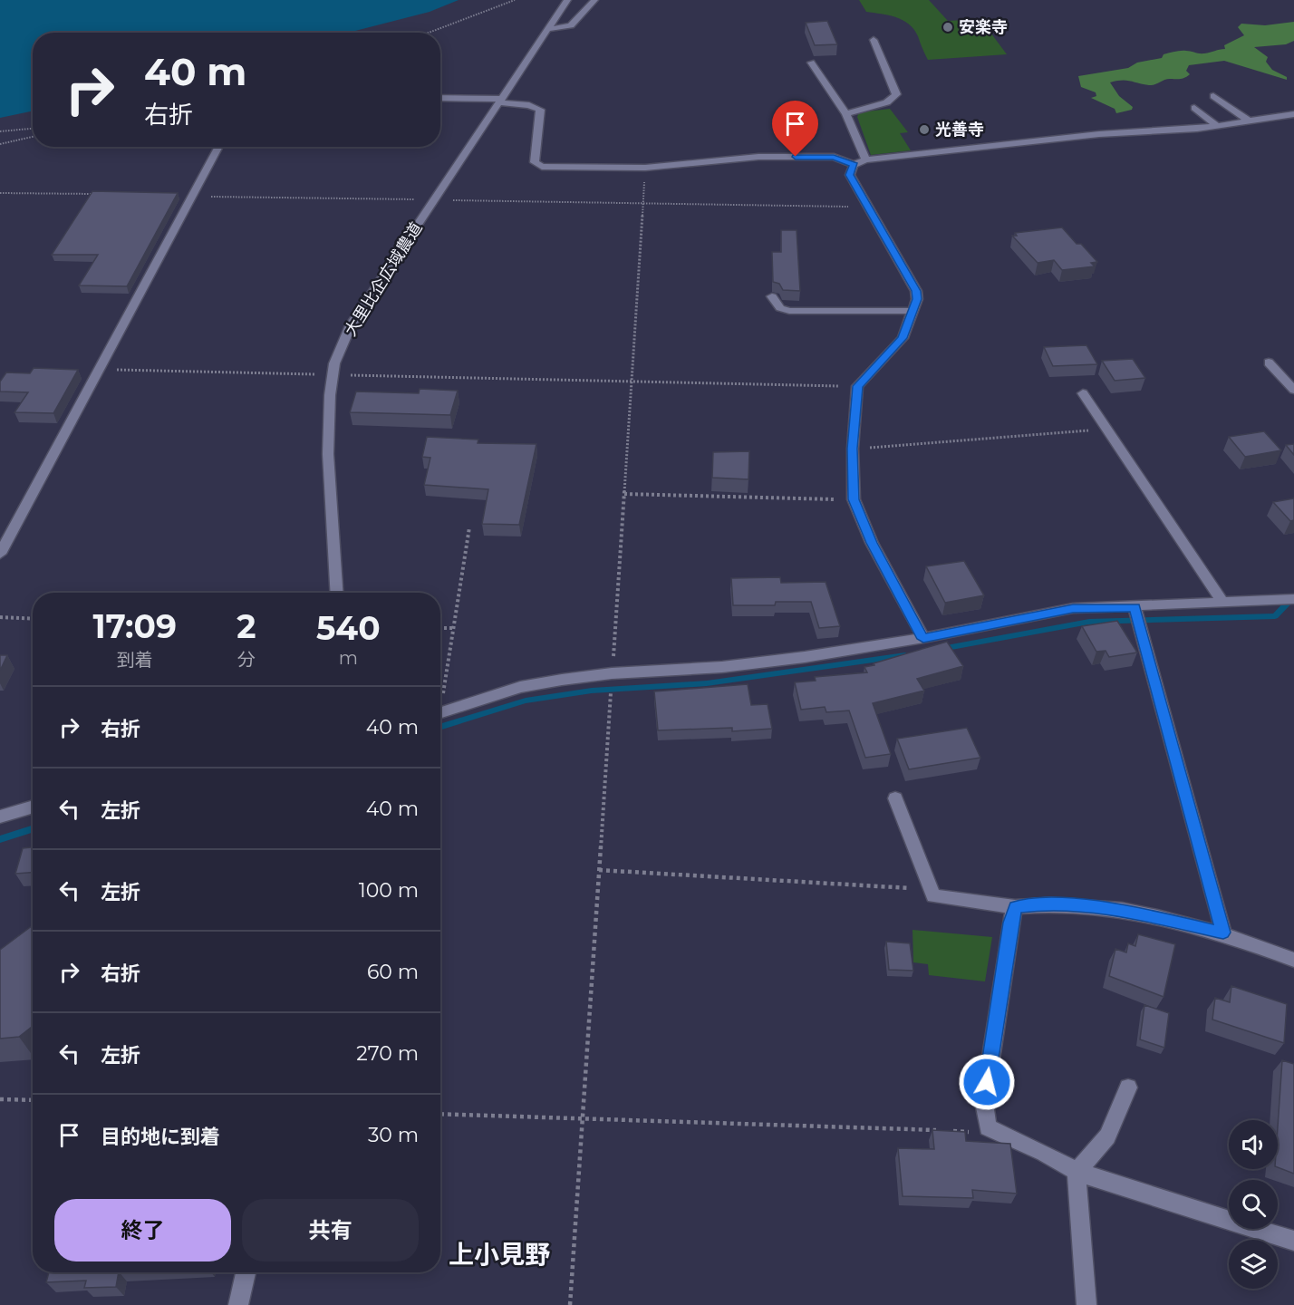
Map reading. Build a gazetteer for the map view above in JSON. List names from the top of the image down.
{
  "streets": {
    "street": ["大里比企広域農道"]
  },
  "districts": ["上小見野"],
  "places": ["安楽寺", "光善寺"],
  "page": {
    "turn": ["40 m", "右折"],
    "eta": [
      "17:09",
      "到着",
      "2",
      "分",
      "540",
      "m"
    ],
    "list": [
      {
        "name": "右折",
        "value": "40 m"
      },
      {
        "name": "左折",
        "value": "40 m"
      },
      {
        "name": "左折",
        "value": "100 m"
      },
      {
        "name": "右折",
        "value": "60 m"
      },
      {
        "name": "左折",
        "value": "270 m"
      },
      {
        "name": "目的地に到着",
        "value": "30 m"
      }
    ],
    "buttons": ["終了", "共有"]
  }
}
